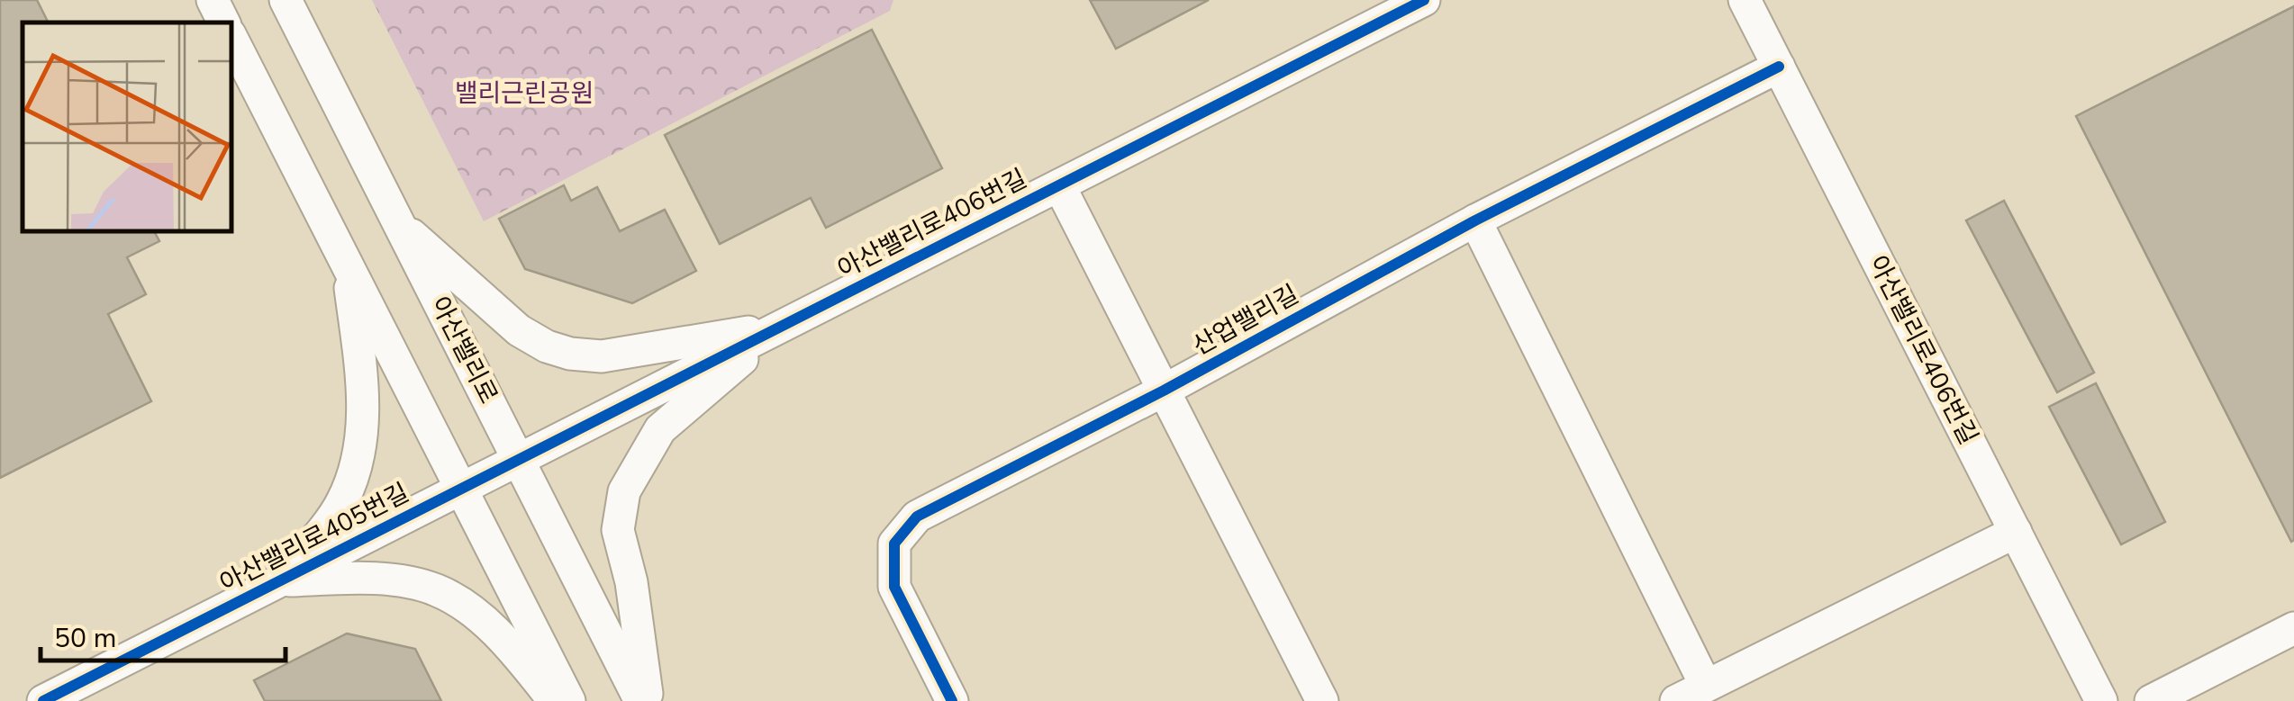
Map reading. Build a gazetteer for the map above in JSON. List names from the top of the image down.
{
  "streets": {
    "street": [
      "아산밸리로406번길",
      "산업밸리길",
      "아산밸리로",
      "아산밸리로405번길"
    ]
  },
  "crossings": [
    ["아산밸리로406번길", "산업밸리길"],
    ["아산밸리로406번길", "아산밸리로"],
    ["아산밸리로406번길", "아산밸리로405번길"]
  ],
  "parks": ["밸리근린공원"],
  "scale_bar": "50 m"
}
